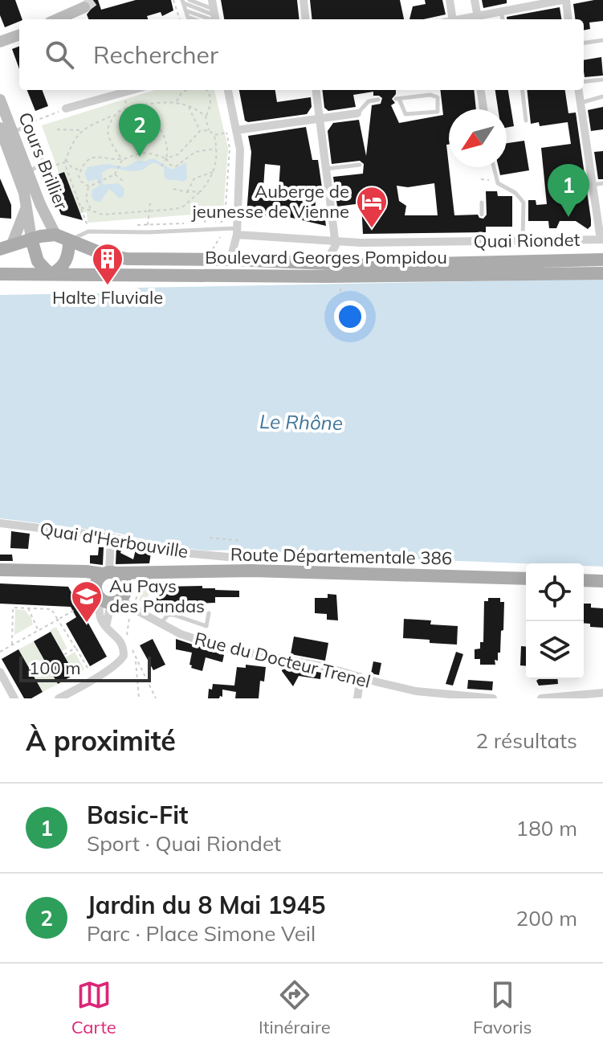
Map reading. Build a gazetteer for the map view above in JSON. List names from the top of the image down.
{
  "streets": {
    "main road": ["Cours Brillier", "Boulevard Georges Pompidou", "Route Départementale 386"],
    "street": ["Quai Riondet", "Quai d'Herbouville", "Rue du Docteur Trenel"]
  },
  "crossings": [
    ["Cours Brillier", "Boulevard Georges Pompidou"]
  ],
  "water": ["Le Rhône"],
  "places": {
    "hotel": ["Auberge de jeunesse de Vienne"],
    "building": ["Halte Fluviale"],
    "school or university": ["Au Pays des Pandas"]
  },
  "scale_bar": "100 m",
  "north": "bottom left",
  "page": {
    "search": "Rechercher",
    "pins": ["2", "1"],
    "scale": "100 m",
    "heading": ["À proximité", "2 résultats"],
    "list": [
      {
        "mark": "1",
        "name": "Basic-Fit",
        "note": "Sport · Quai Riondet",
        "value": "180 m"
      },
      {
        "mark": "2",
        "name": "Jardin du 8 Mai 1945",
        "note": "Parc · Place Simone Veil",
        "value": "200 m"
      }
    ],
    "nav": ["Carte", "Itinéraire", "Favoris"]
  }
}
